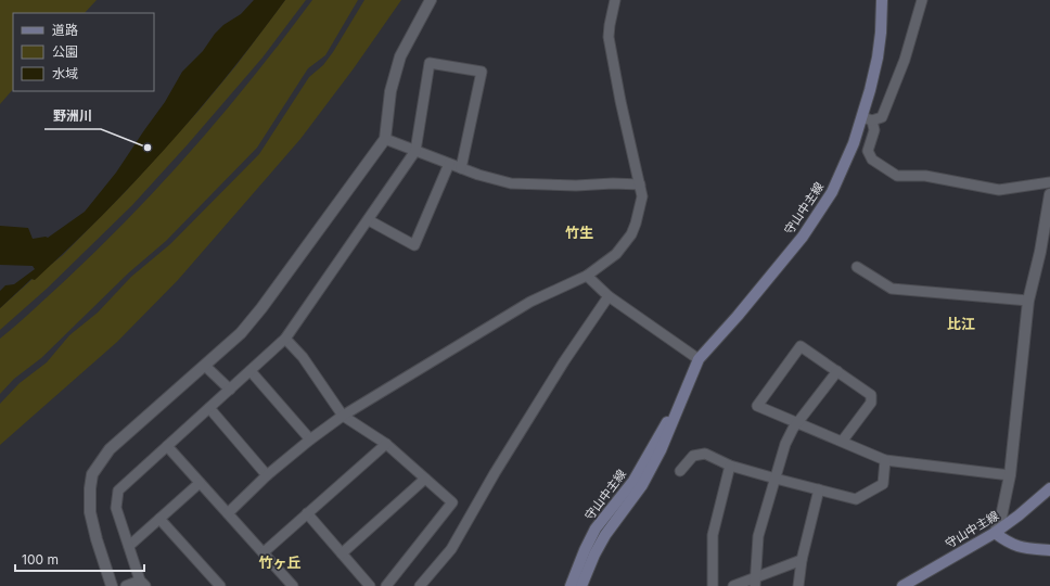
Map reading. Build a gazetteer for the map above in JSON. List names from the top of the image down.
{
  "streets": {
    "main road": ["守山中主線"]
  },
  "districts": ["竹生", "比江", "竹ヶ丘"],
  "places": ["野洲川"],
  "legend": ["道路", "公園", "水域"],
  "scale_bar": "100 m"
}
